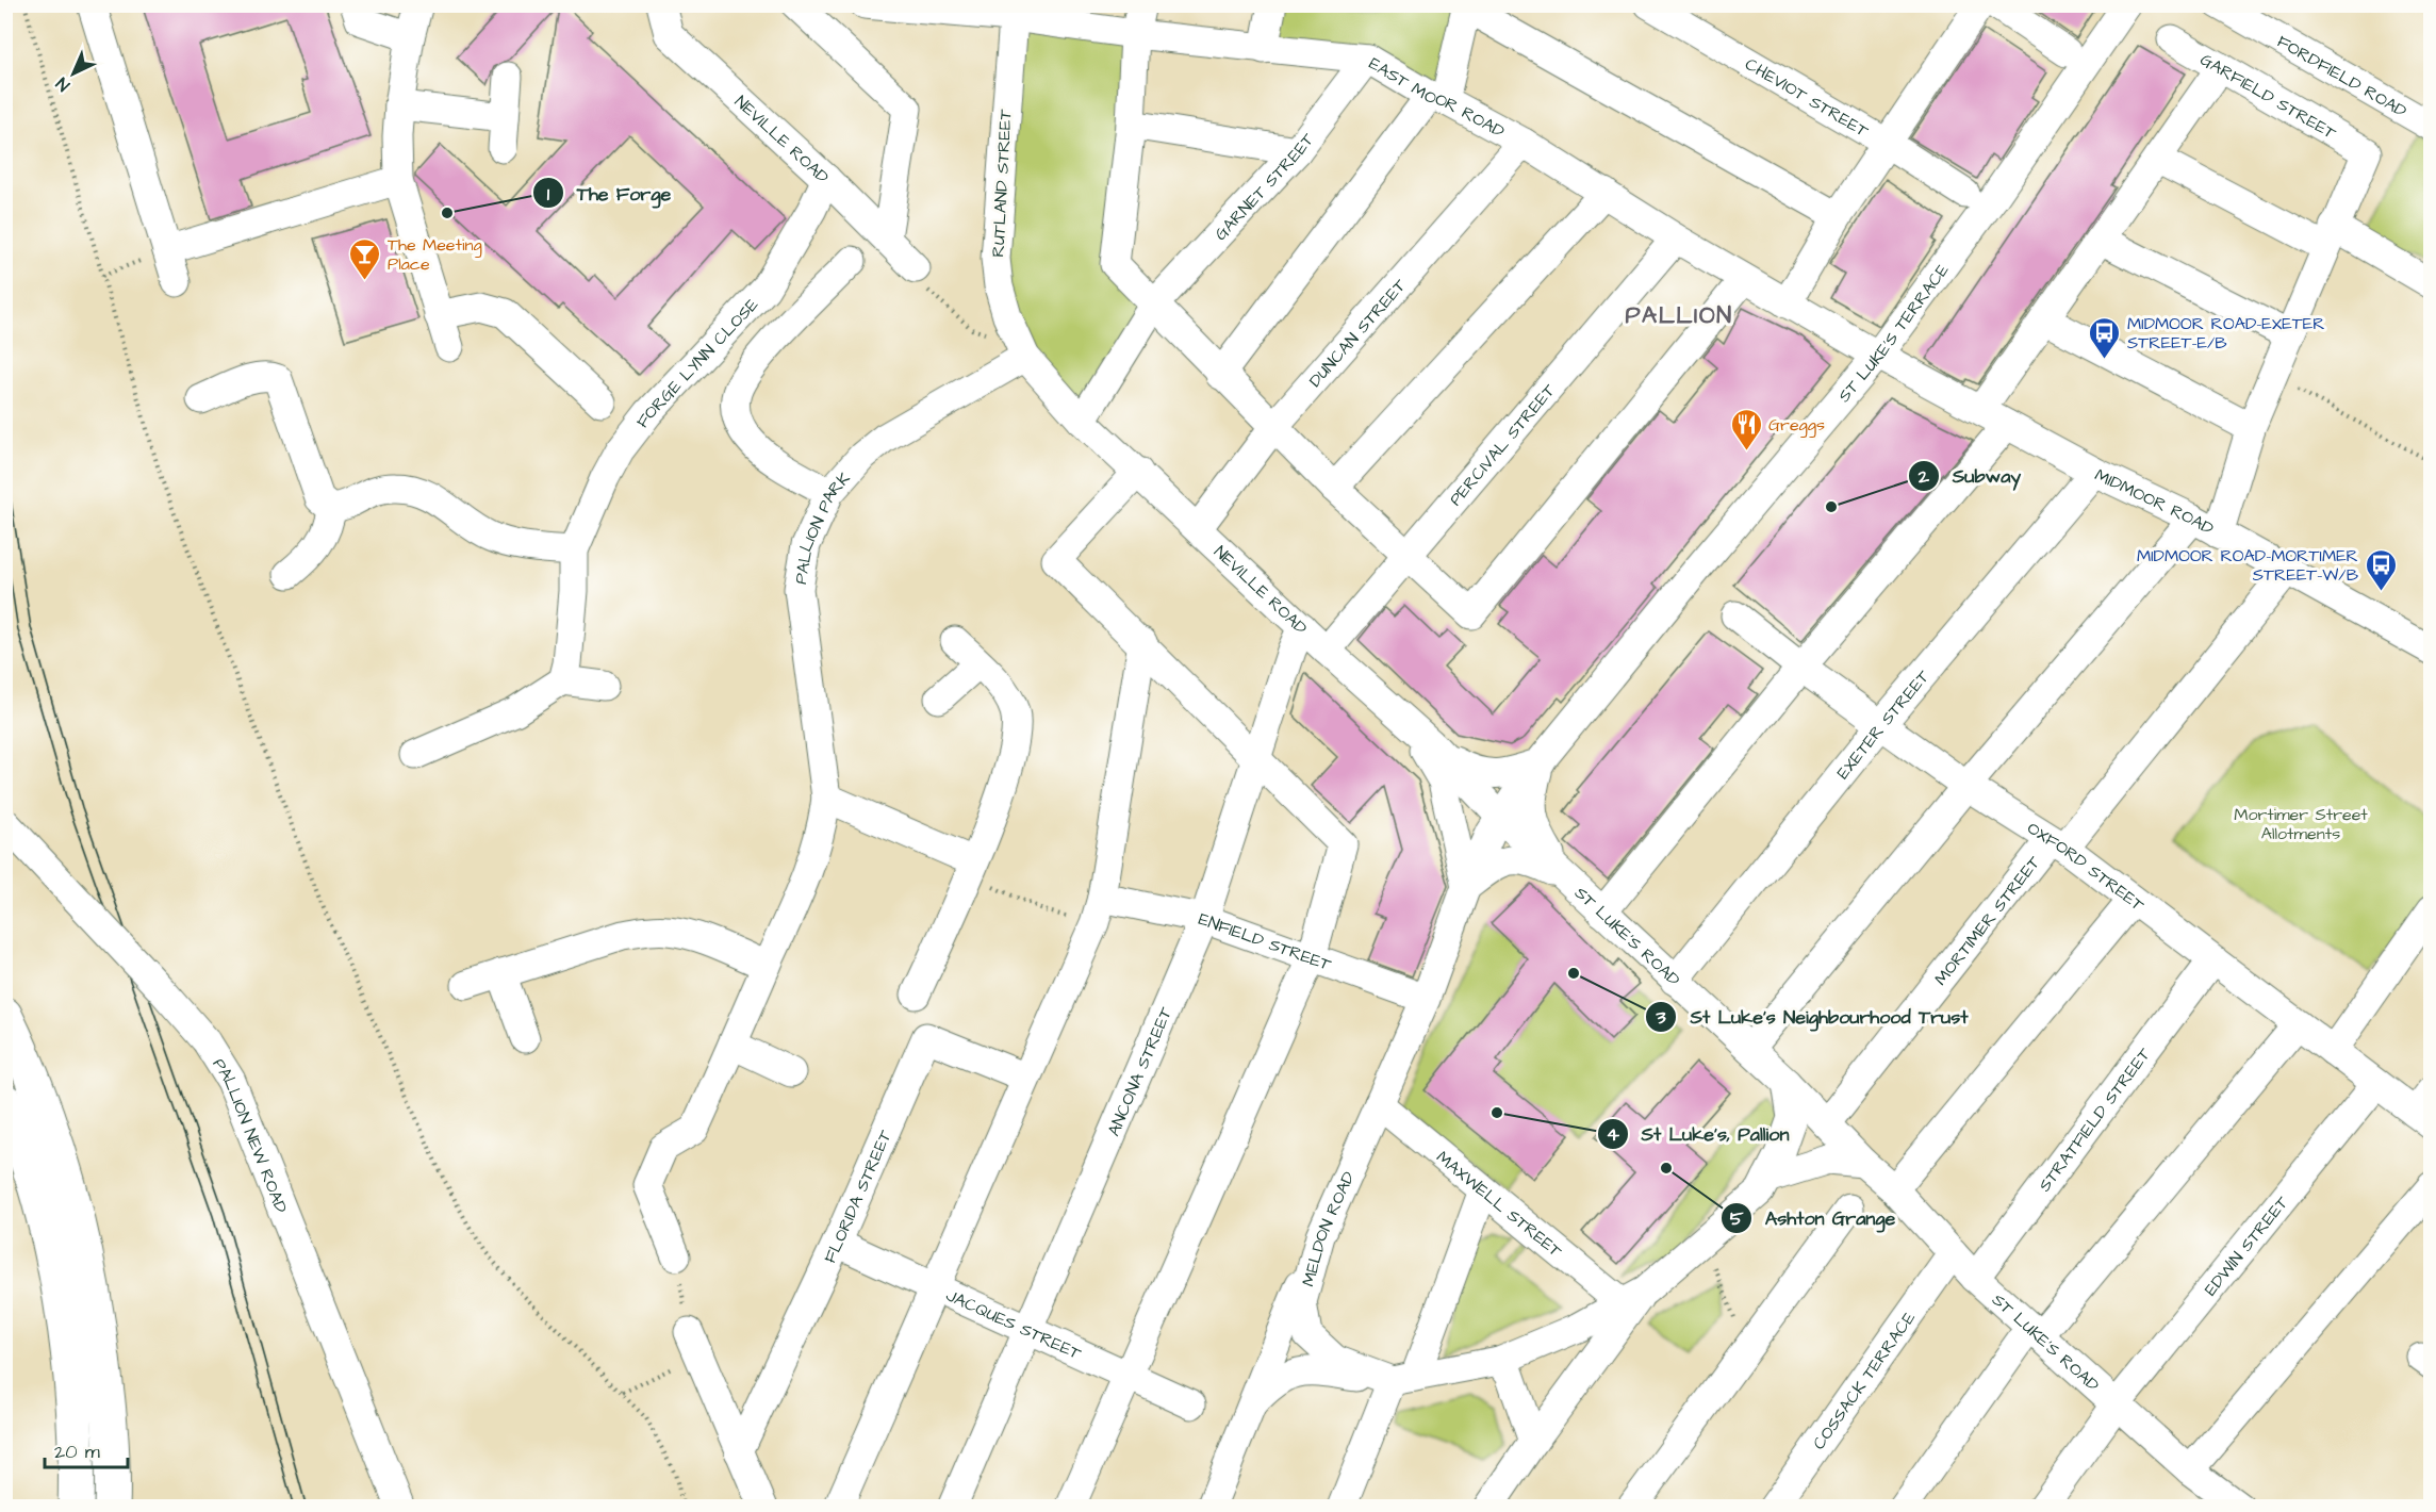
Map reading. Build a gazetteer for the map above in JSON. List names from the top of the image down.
{
  "streets": {
    "street": [
      "FORDFIELD ROAD",
      "GARFIELD STREET",
      "EAST MOOR ROAD",
      "CHEVIOT STREET",
      "NEVILLE ROAD",
      "RUTLAND STREET",
      "GARNET STREET",
      "ST LUKE'S TERRACE",
      "DUNCAN STREET",
      "FORGE LYNN CLOSE",
      "PERCIVAL STREET",
      "MIDMOOR ROAD",
      "PALLION PARK",
      "EXETER STREET",
      "OXFORD STREET",
      "MORTIMER STREET",
      "ST LUKE'S ROAD",
      "ENFIELD STREET",
      "ANCONA STREET",
      "STRATFIELD STREET",
      "PALLION NEW ROAD",
      "FLORIDA STREET",
      "MAXWELL STREET",
      "MELDON ROAD",
      "EDWIN STREET",
      "JACQUES STREET",
      "COSSACK TERRACE"
    ]
  },
  "crossings": [
    ["EAST MOOR ROAD", "RUTLAND STREET"],
    ["EAST MOOR ROAD", "GARNET STREET"],
    ["EAST MOOR ROAD", "ST LUKE'S TERRACE"],
    ["EAST MOOR ROAD", "DUNCAN STREET"],
    ["EAST MOOR ROAD", "PERCIVAL STREET"],
    ["EAST MOOR ROAD", "MIDMOOR ROAD"],
    ["NEVILLE ROAD", "RUTLAND STREET"],
    ["NEVILLE ROAD", "GARNET STREET"],
    ["NEVILLE ROAD", "DUNCAN STREET"],
    ["NEVILLE ROAD", "FORGE LYNN CLOSE"],
    ["NEVILLE ROAD", "PERCIVAL STREET"],
    ["NEVILLE ROAD", "PALLION PARK"],
    ["NEVILLE ROAD", "ST LUKE'S ROAD"],
    ["NEVILLE ROAD", "ANCONA STREET"],
    ["NEVILLE ROAD", "MELDON ROAD"],
    ["RUTLAND STREET", "PALLION PARK"],
    ["ST LUKE'S TERRACE", "MIDMOOR ROAD"],
    ["ST LUKE'S TERRACE", "MELDON ROAD"],
    ["MIDMOOR ROAD", "EXETER STREET"],
    ["MIDMOOR ROAD", "MORTIMER STREET"],
    ["EXETER STREET", "OXFORD STREET"],
    ["EXETER STREET", "ST LUKE'S ROAD"],
    ["OXFORD STREET", "MORTIMER STREET"],
    ["OXFORD STREET", "STRATFIELD STREET"],
    ["OXFORD STREET", "EDWIN STREET"],
    ["MORTIMER STREET", "ST LUKE'S ROAD"],
    ["ST LUKE'S ROAD", "STRATFIELD STREET"],
    ["ST LUKE'S ROAD", "MELDON ROAD"],
    ["ST LUKE'S ROAD", "EDWIN STREET"],
    ["ST LUKE'S ROAD", "COSSACK TERRACE"],
    ["ENFIELD STREET", "ANCONA STREET"],
    ["ENFIELD STREET", "MELDON ROAD"],
    ["ANCONA STREET", "JACQUES STREET"],
    ["FLORIDA STREET", "JACQUES STREET"],
    ["MAXWELL STREET", "MELDON ROAD"]
  ],
  "districts": ["PALLION"],
  "parks": ["Mortimer Street Allotments"],
  "places": {
    "other": [
      "The Forge",
      "Subway",
      "St Luke's Neighbourhood Trust",
      "St Luke's, Pallion",
      "Ashton Grange"
    ],
    "bar": ["The Meeting Place"],
    "bus stop": ["MIDMOOR ROAD-EXETER STREET-E/B", "MIDMOOR ROAD-MORTIMER STREET-W/B"],
    "restaurant": ["Greggs"]
  },
  "scale_bar": "20 m",
  "north": "bottom left"
}
